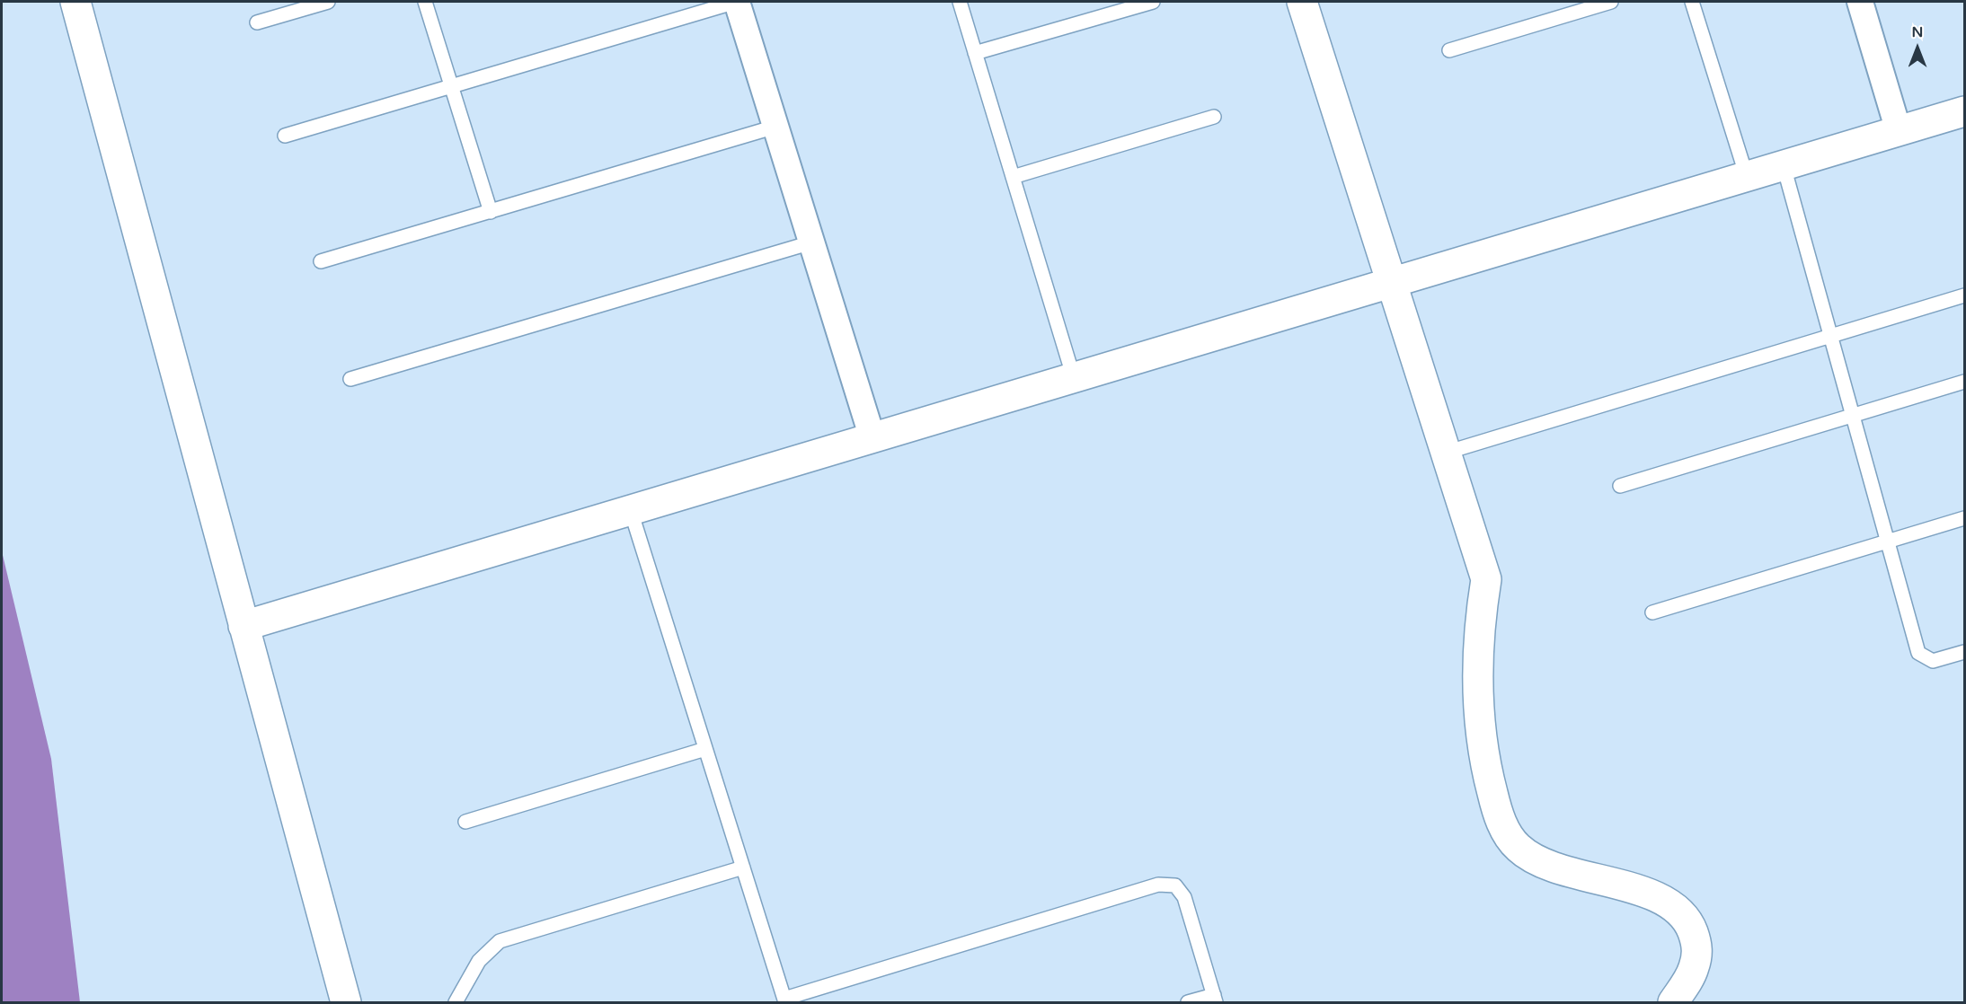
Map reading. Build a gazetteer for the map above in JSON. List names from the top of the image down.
{
  "north": "top"
}
